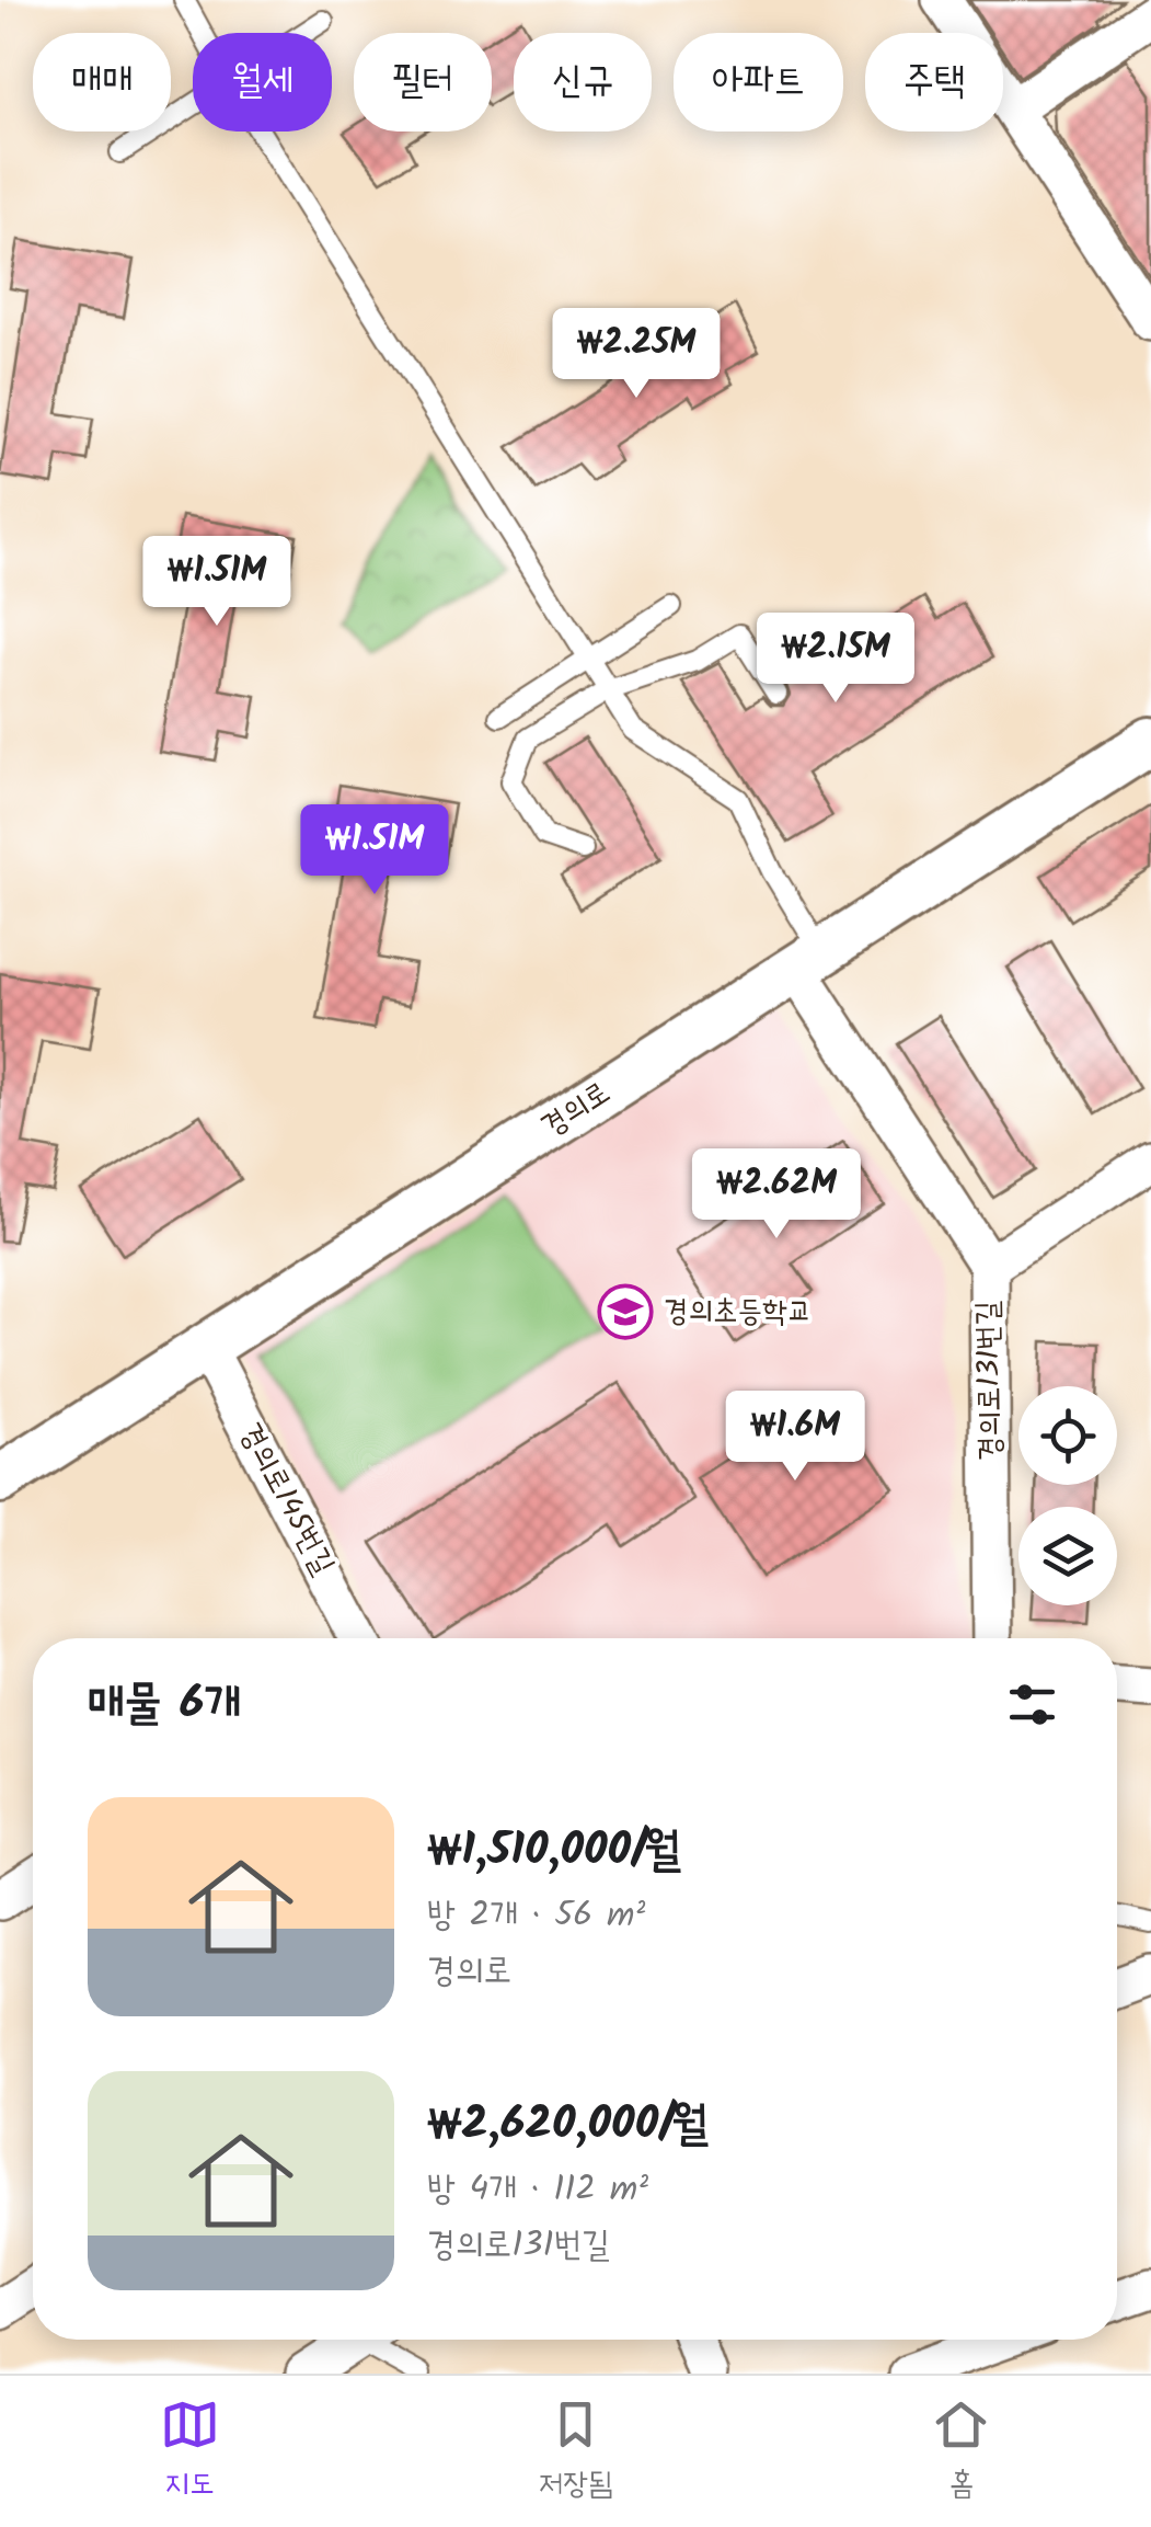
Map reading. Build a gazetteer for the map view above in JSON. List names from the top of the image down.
{
  "streets": {
    "street": ["경의로", "경의로131번길", "경의로145번길"]
  },
  "crossings": [
    ["경의로", "경의로131번길"],
    ["경의로", "경의로145번길"]
  ],
  "places": {
    "school or university": ["경의초등학교"]
  },
  "page": {
    "chip": [
      "매매",
      "월세",
      "필터",
      "신규",
      "아파트",
      "주택"
    ],
    "price": [
      "₩2.25M",
      "₩1.51M",
      "₩2.15M",
      "₩1.51M",
      "₩2.62M",
      "₩1.6M"
    ],
    "heading": "매물 6개",
    "list": [
      {
        "name": "₩1,510,000/월",
        "note": "방 2개 · 56 m² · 경의로"
      },
      {
        "name": "₩2,620,000/월",
        "note": "방 4개 · 112 m² · 경의로131번길"
      }
    ],
    "tabs": ["지도", "저장됨", "홈"]
  }
}
